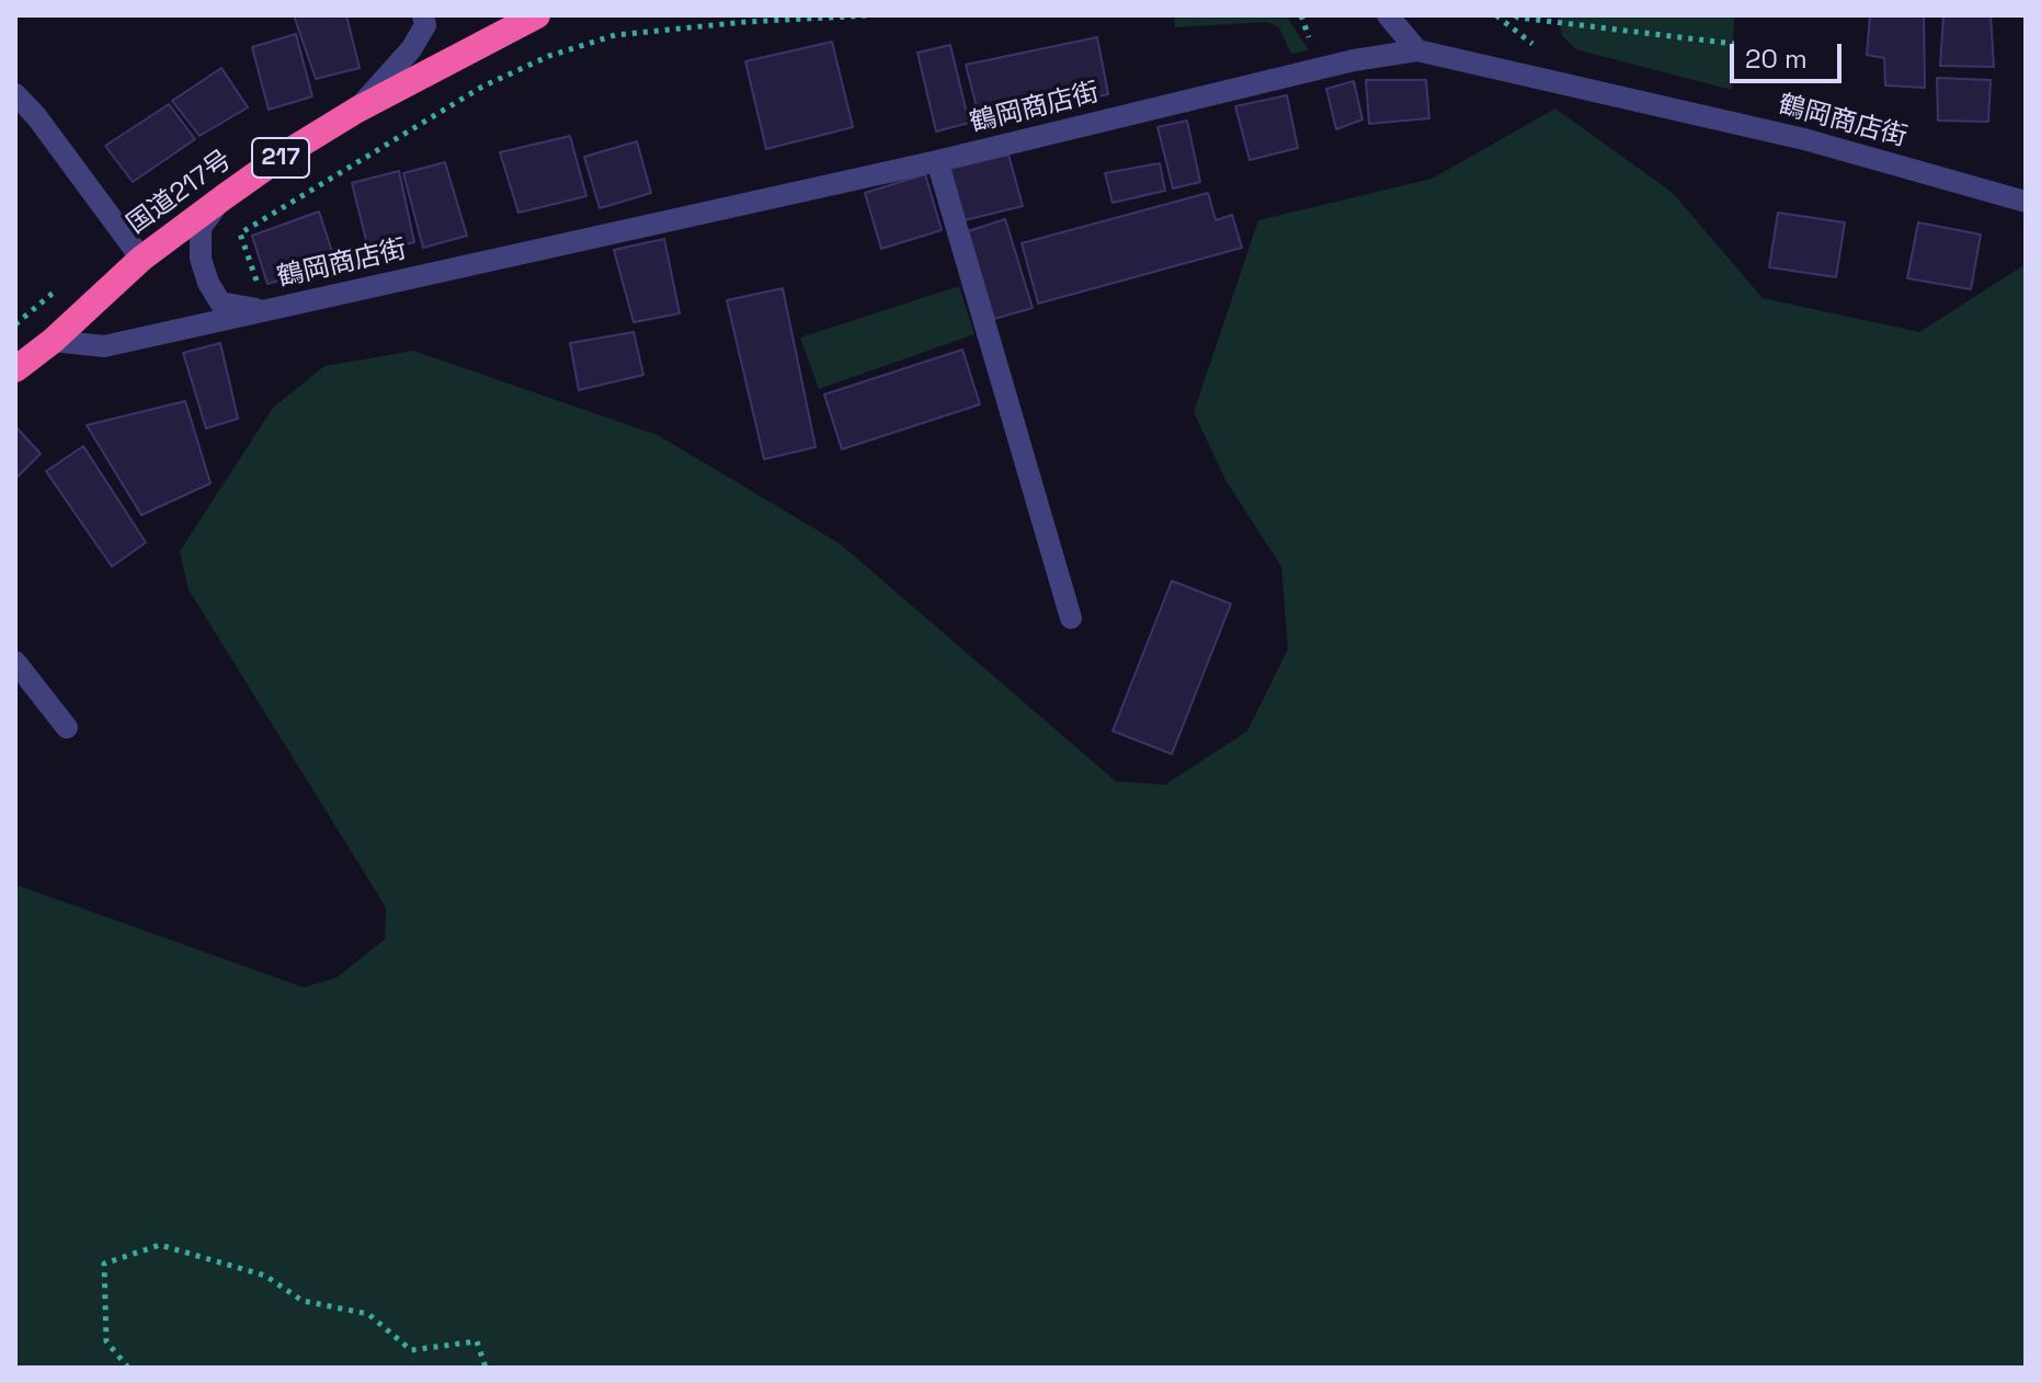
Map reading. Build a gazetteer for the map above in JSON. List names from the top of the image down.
{
  "streets": {
    "highway": ["217", "国道217号"],
    "street": ["鶴岡商店街"]
  },
  "crossings": [
    ["鶴岡商店街", "国道217号"]
  ],
  "scale_bar": "20 m"
}
